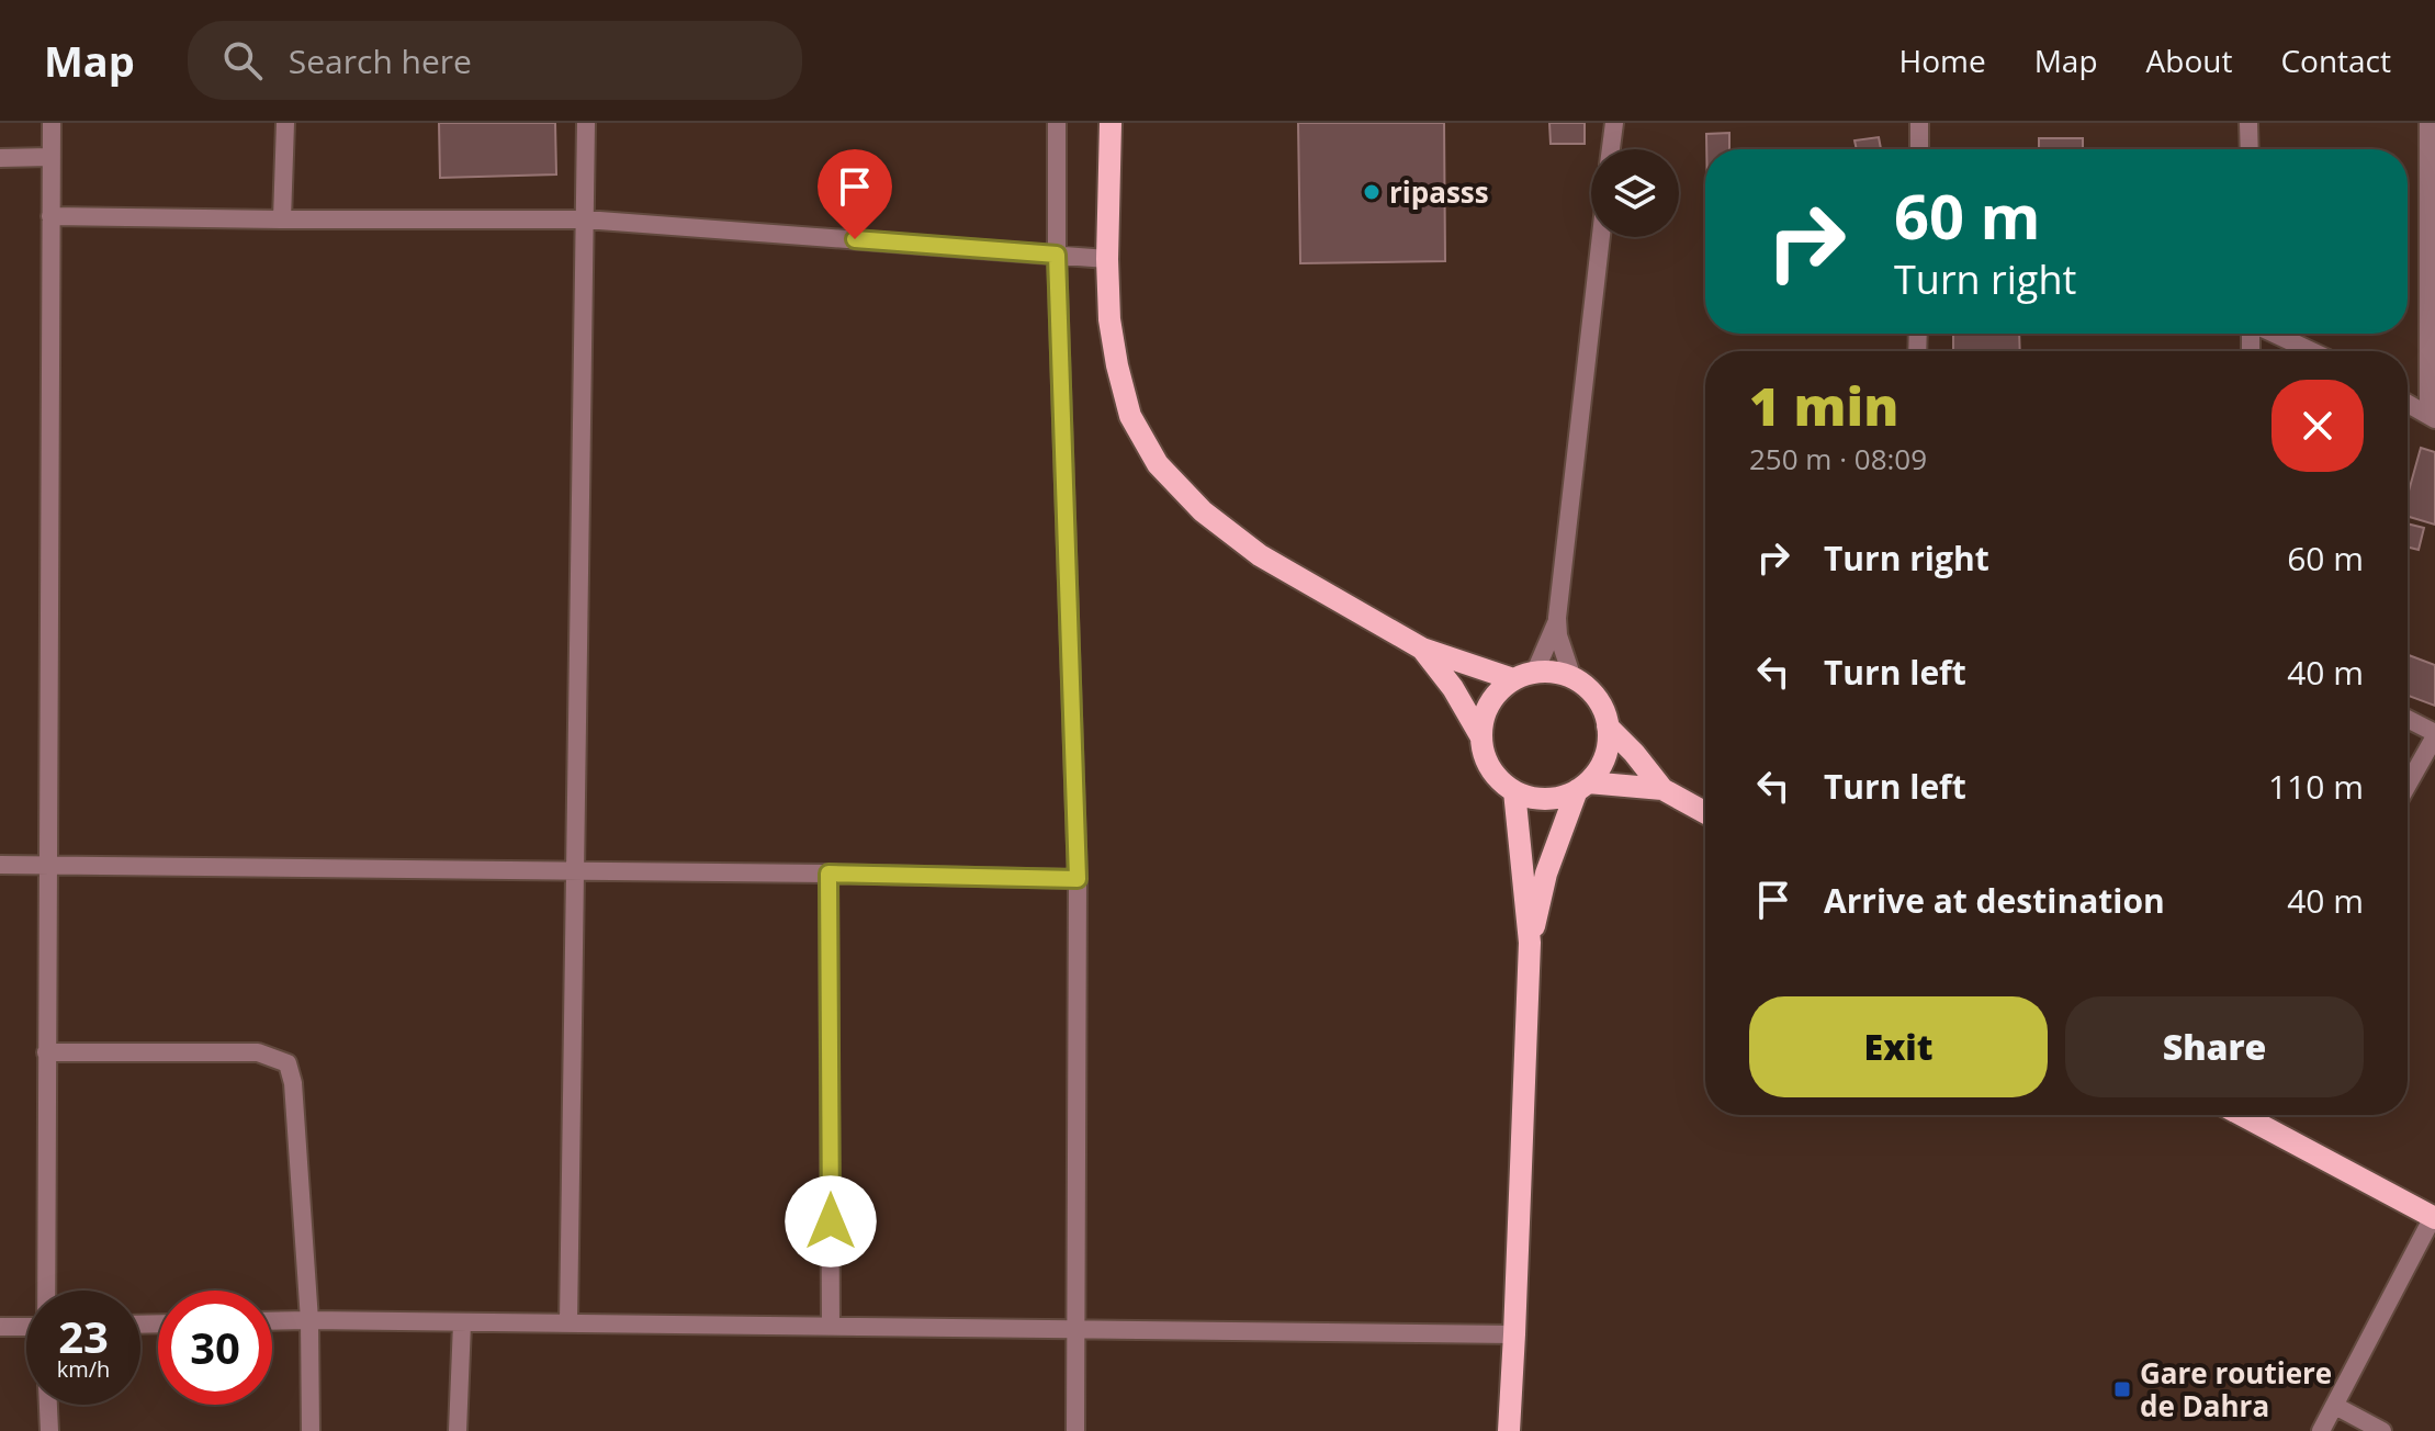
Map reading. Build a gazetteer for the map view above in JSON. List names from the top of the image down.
{
  "places": {
    "other": ["ripasss"],
    "transit": ["Gare routiere de Dahra"]
  },
  "page": {
    "header": "Map",
    "search": "Search here",
    "nav": [
      "Home",
      "Map",
      "About",
      "Contact"
    ],
    "turn": ["60 m", "Turn right"],
    "heading": ["1 min", "250 m · 08:09"],
    "list": [
      {
        "name": "Turn right",
        "value": "60 m"
      },
      {
        "name": "Turn left",
        "value": "40 m"
      },
      {
        "name": "Turn left",
        "value": "110 m"
      },
      {
        "name": "Arrive at destination",
        "value": "40 m"
      }
    ],
    "buttons": ["Exit", "Share"],
    "speed": "23 km/h",
    "limit": "30"
  }
}
